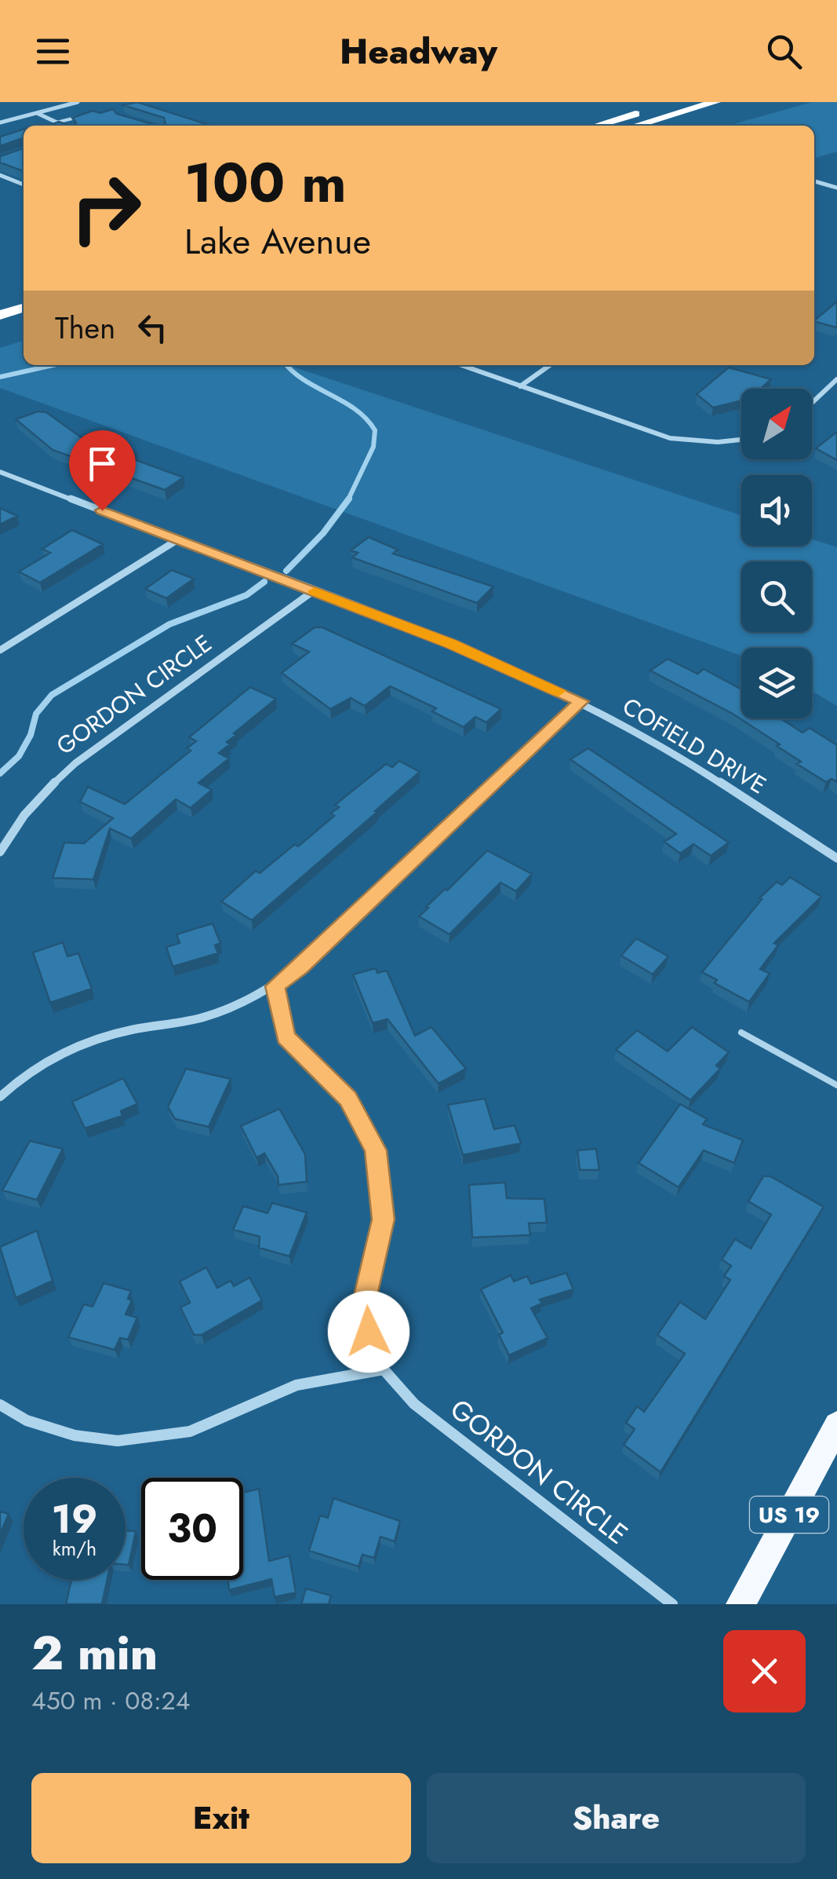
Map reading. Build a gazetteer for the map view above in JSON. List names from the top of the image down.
{
  "streets": {
    "main road": ["US 19"],
    "street": ["GORDON CIRCLE", "COFIELD DRIVE"]
  },
  "crossings": [
    ["GORDON CIRCLE", "COFIELD DRIVE"]
  ],
  "north": "top right",
  "page": {
    "header": "Headway",
    "turn": ["100 m", "Lake Avenue"],
    "then": "Then",
    "speed": "19 km/h",
    "limit": "30",
    "heading": ["2 min", "450 m · 08:24"],
    "buttons": ["Exit", "Share"]
  }
}
